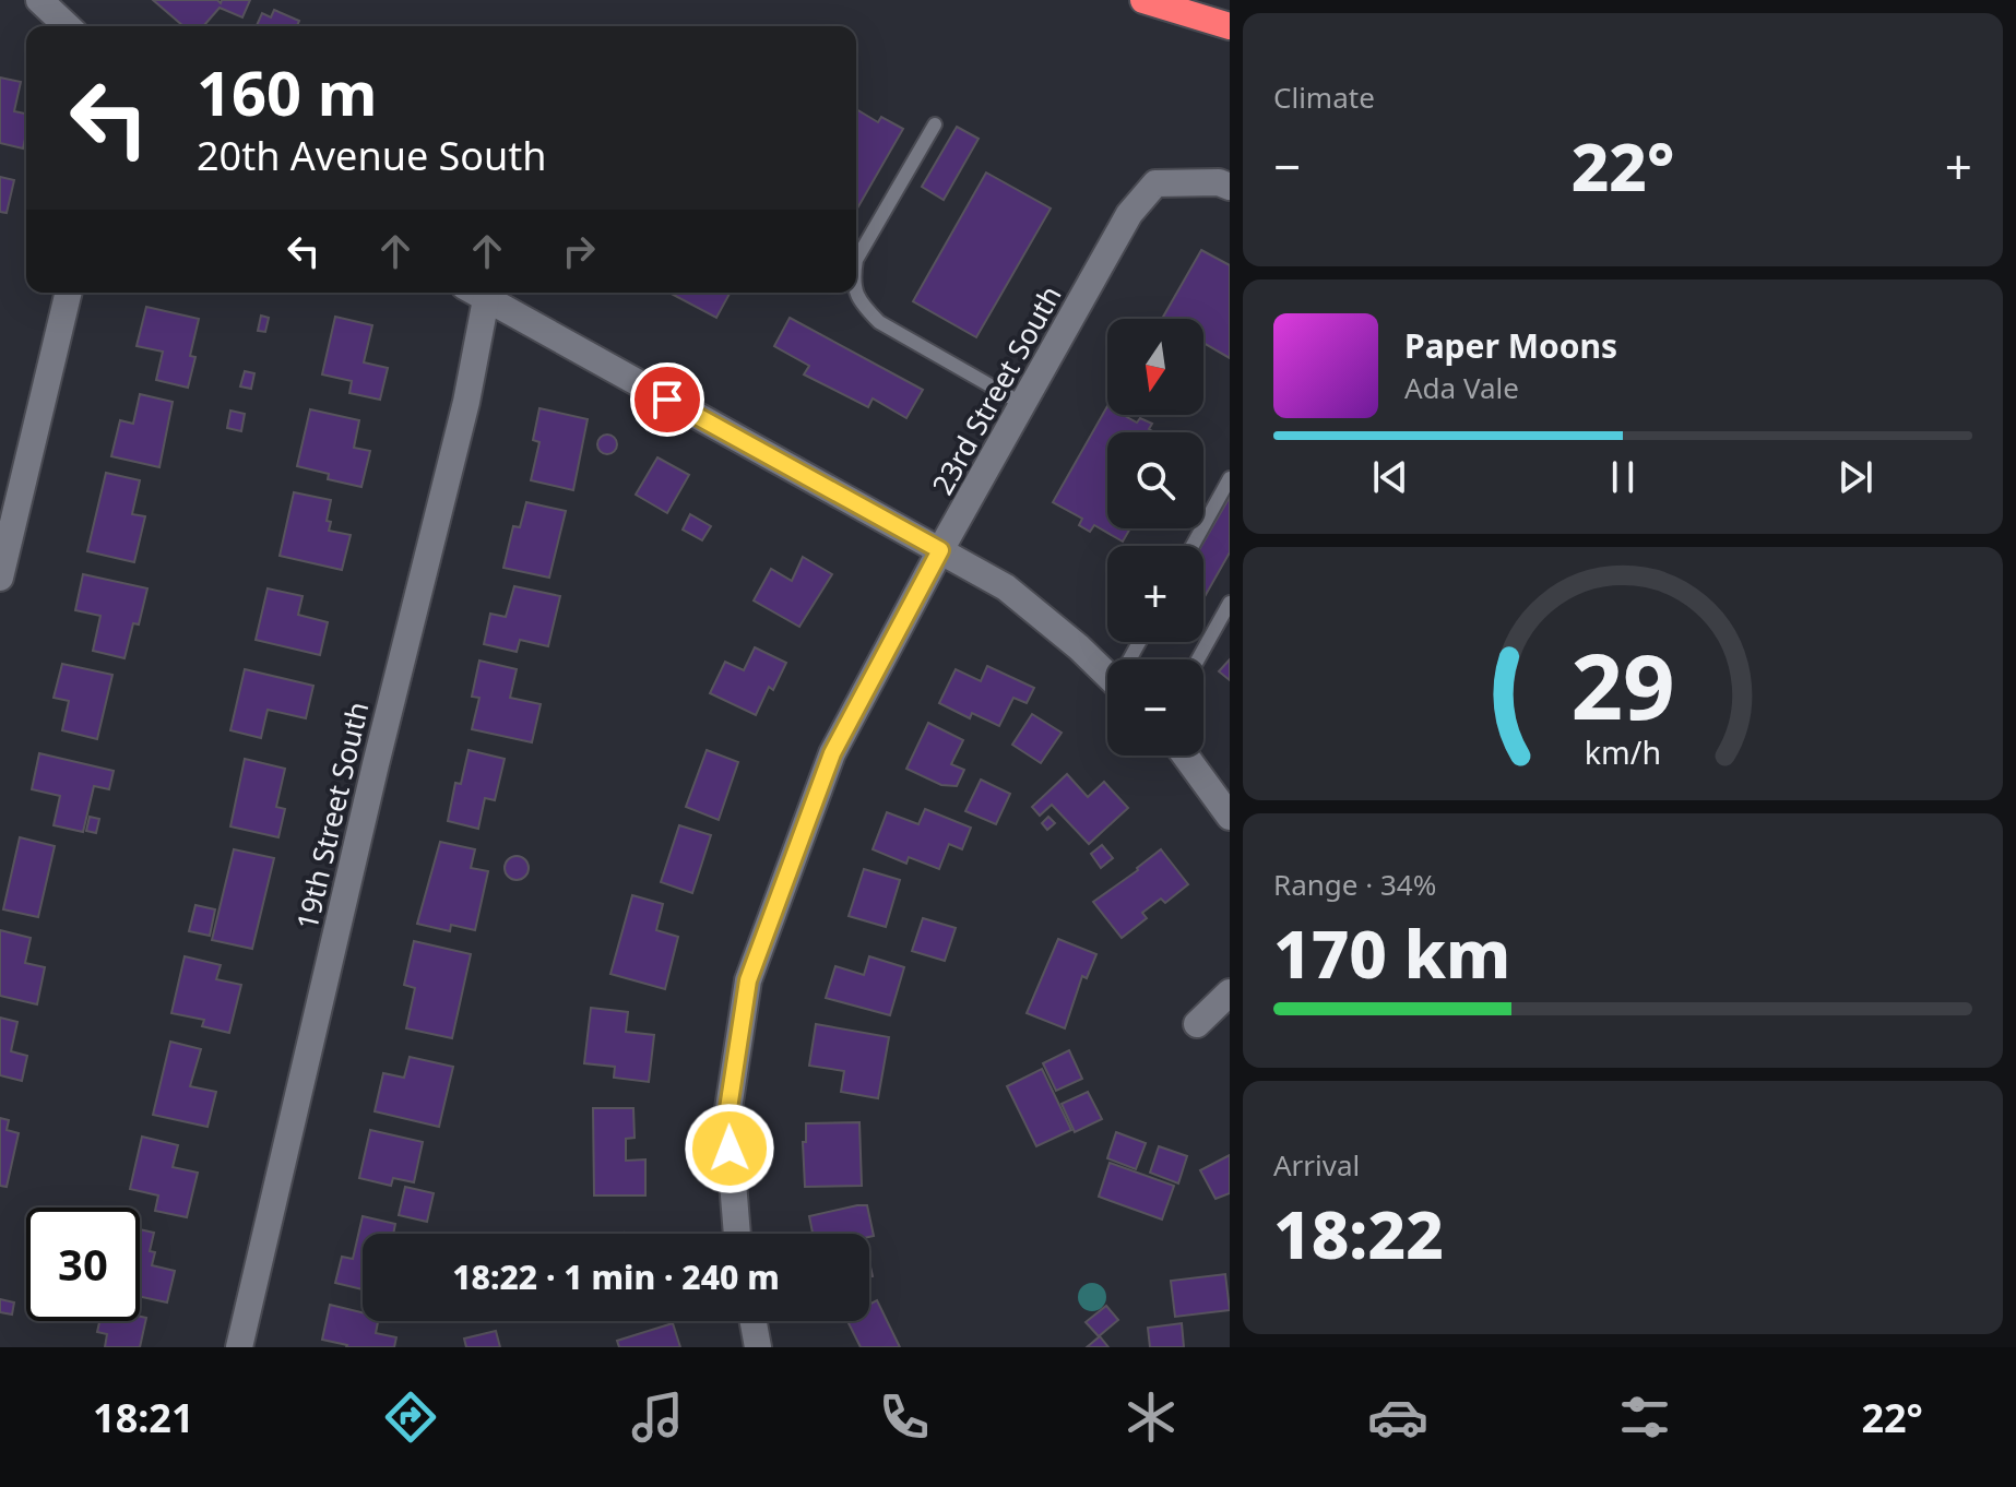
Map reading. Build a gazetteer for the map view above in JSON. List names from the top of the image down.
{
  "streets": {
    "street": ["23rd Street South", "19th Street South"]
  },
  "north": "bottom",
  "page": {
    "tile": [
      "Climate",
      ["Range · 34%", "170 km"],
      ["Arrival", "18:22"]
    ],
    "turn": ["160 m", "20th Avenue South"],
    "heat": ["−", "22°", "+"],
    "song": ["Paper Moons", "Ada Vale"],
    "map_buttons": ["+", "−"],
    "limit": "30",
    "trip": "18:22 · 1 min · 240 m",
    "tabs": ["18:21", "22°"],
    "gauge": ["29", "km/h"]
  }
}
